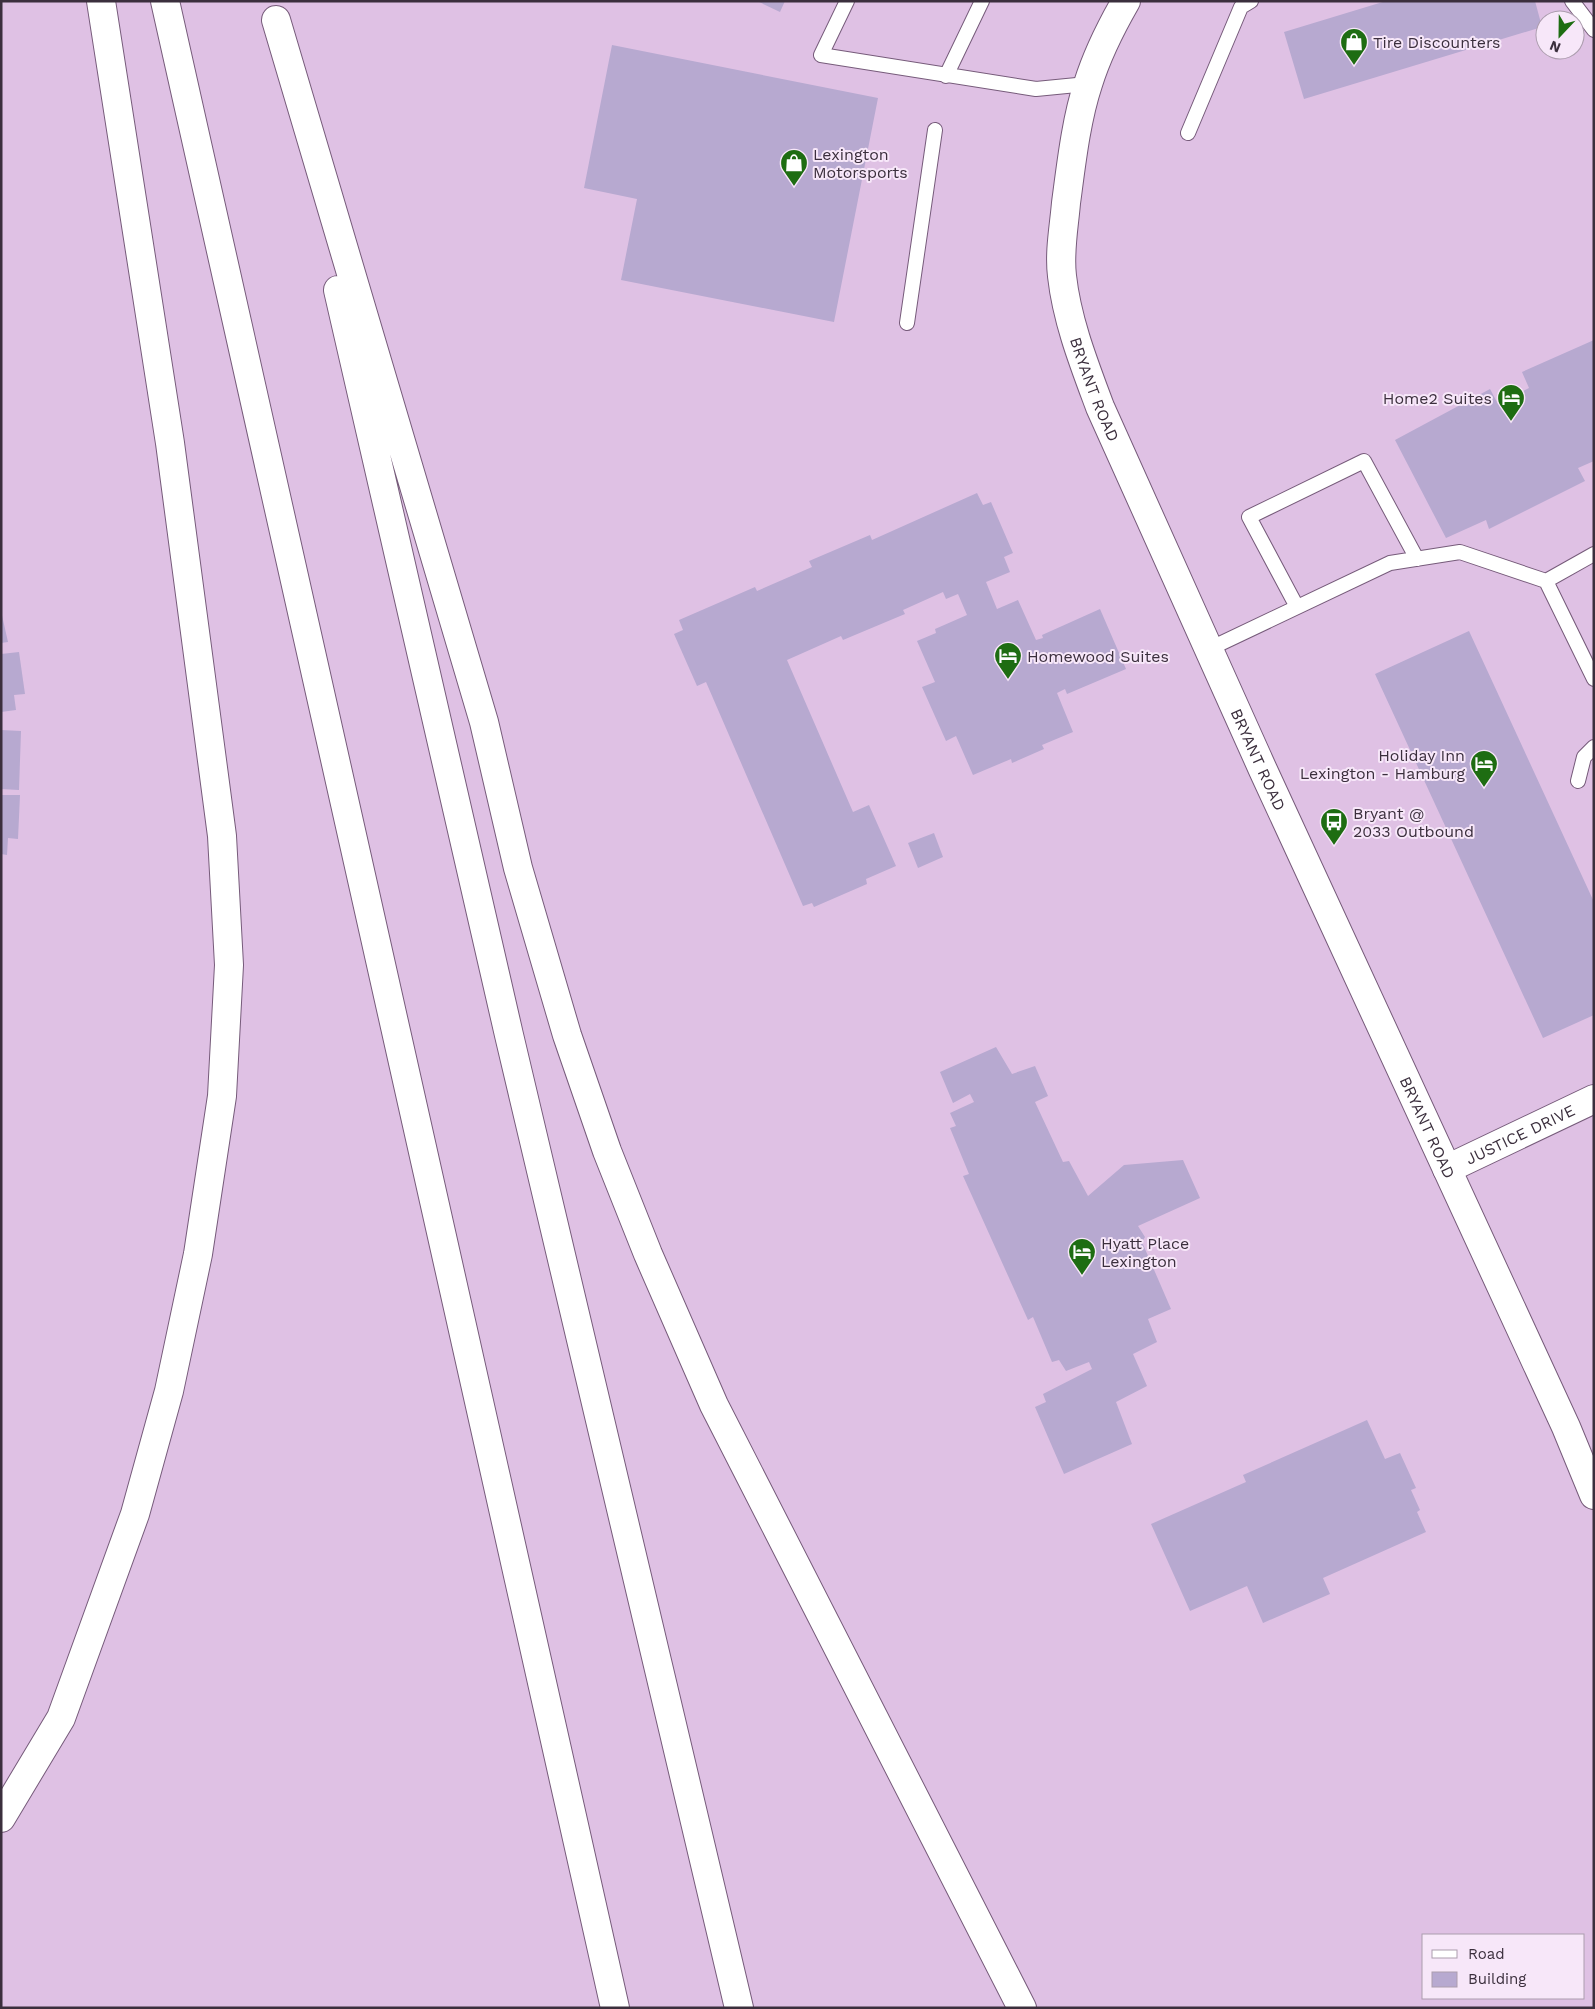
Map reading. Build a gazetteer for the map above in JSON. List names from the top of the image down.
{
  "streets": {
    "main road": ["BRYANT ROAD", "JUSTICE DRIVE"]
  },
  "crossings": [
    ["BRYANT ROAD", "JUSTICE DRIVE"]
  ],
  "places": {
    "shop": ["Tire Discounters", "Lexington Motorsports"],
    "hotel": [
      "Home2 Suites",
      "Homewood Suites",
      "Holiday Inn Lexington - Hamburg",
      "Hyatt Place Lexington"
    ],
    "bus stop": ["Bryant @ 2033 Outbound"]
  },
  "legend": ["Road", "Building"],
  "north": "bottom"
}
